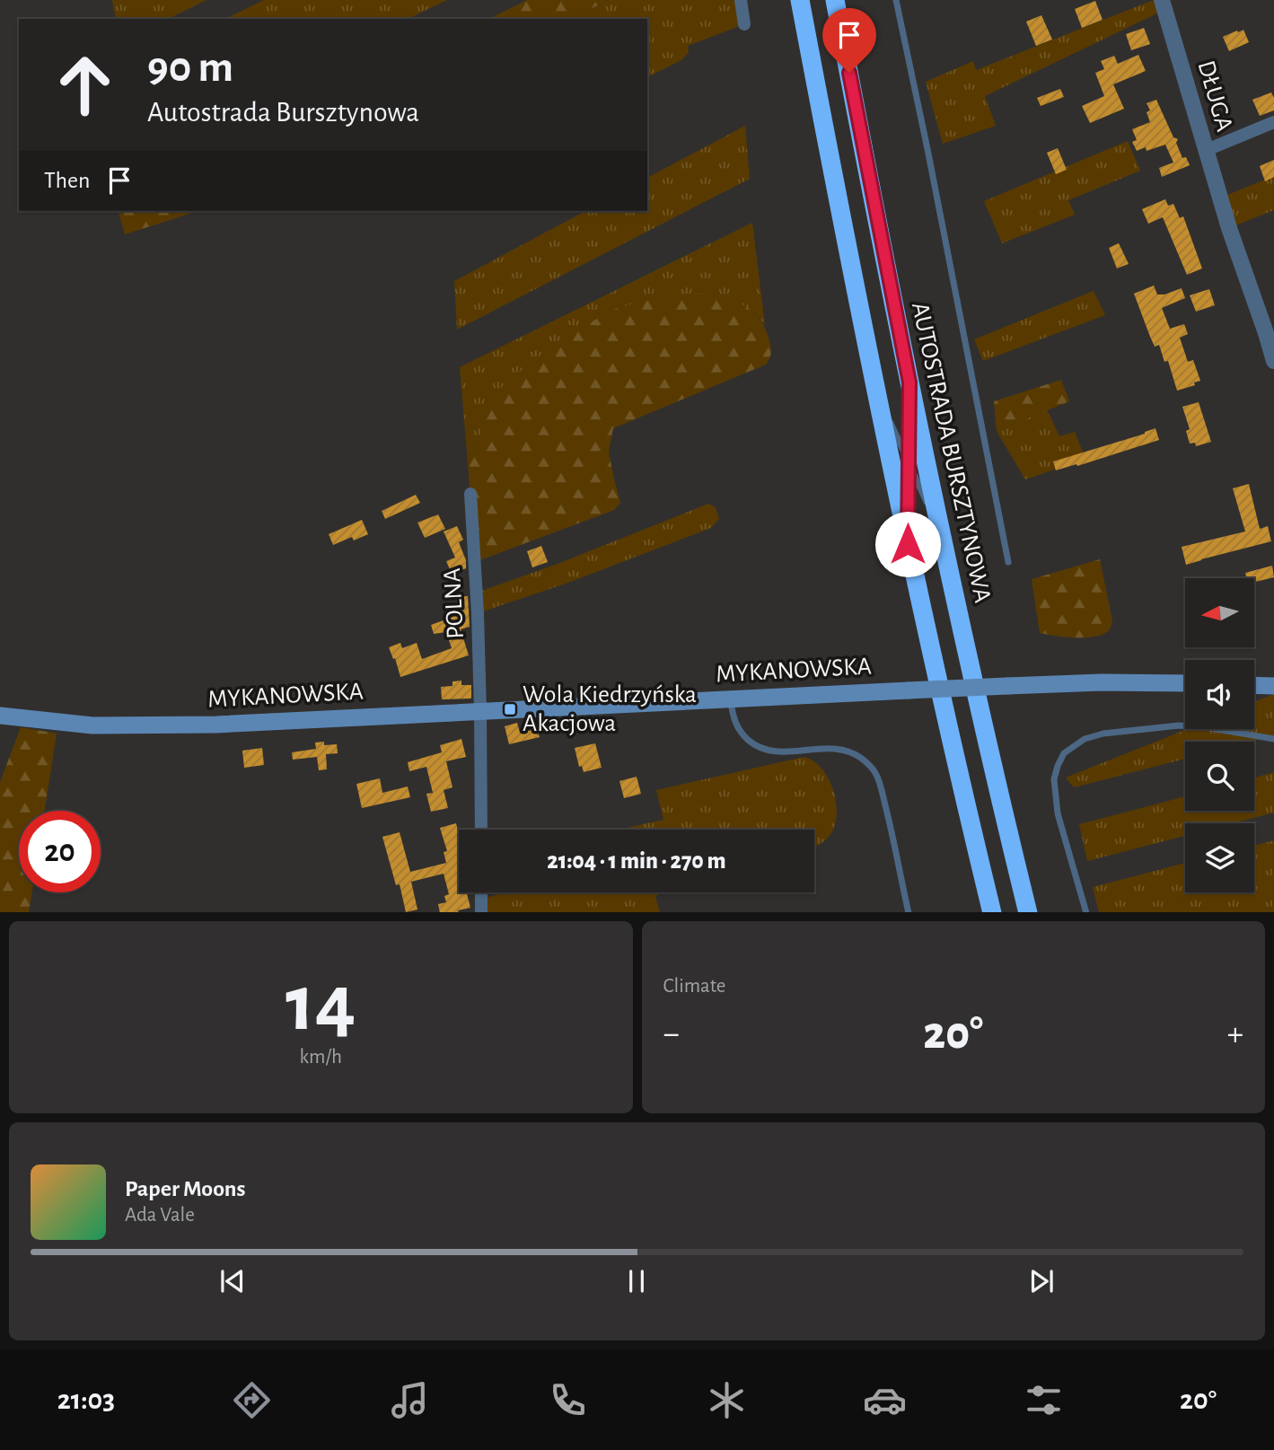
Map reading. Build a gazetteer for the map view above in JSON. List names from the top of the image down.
{
  "streets": {
    "highway": ["AUTOSTRADA BURSZTYNOWA"],
    "main road": ["MYKANOWSKA"],
    "street": ["DŁUGA", "POLNA"]
  },
  "crossings": [
    ["POLNA", "MYKANOWSKA"]
  ],
  "places": {
    "transit": ["Wola Kiedrzyńska Akacjowa"]
  },
  "north": "left",
  "page": {
    "turn": ["90 m", "Autostrada Bursztynowa"],
    "then": "Then",
    "limit": "20",
    "trip": "21:04 · 1 min · 270 m",
    "tile": [
      ["14", "km/h"],
      "Climate"
    ],
    "heat": ["−", "20°", "+"],
    "song": ["Paper Moons", "Ada Vale"],
    "tabs": ["21:03", "20°"]
  }
}
